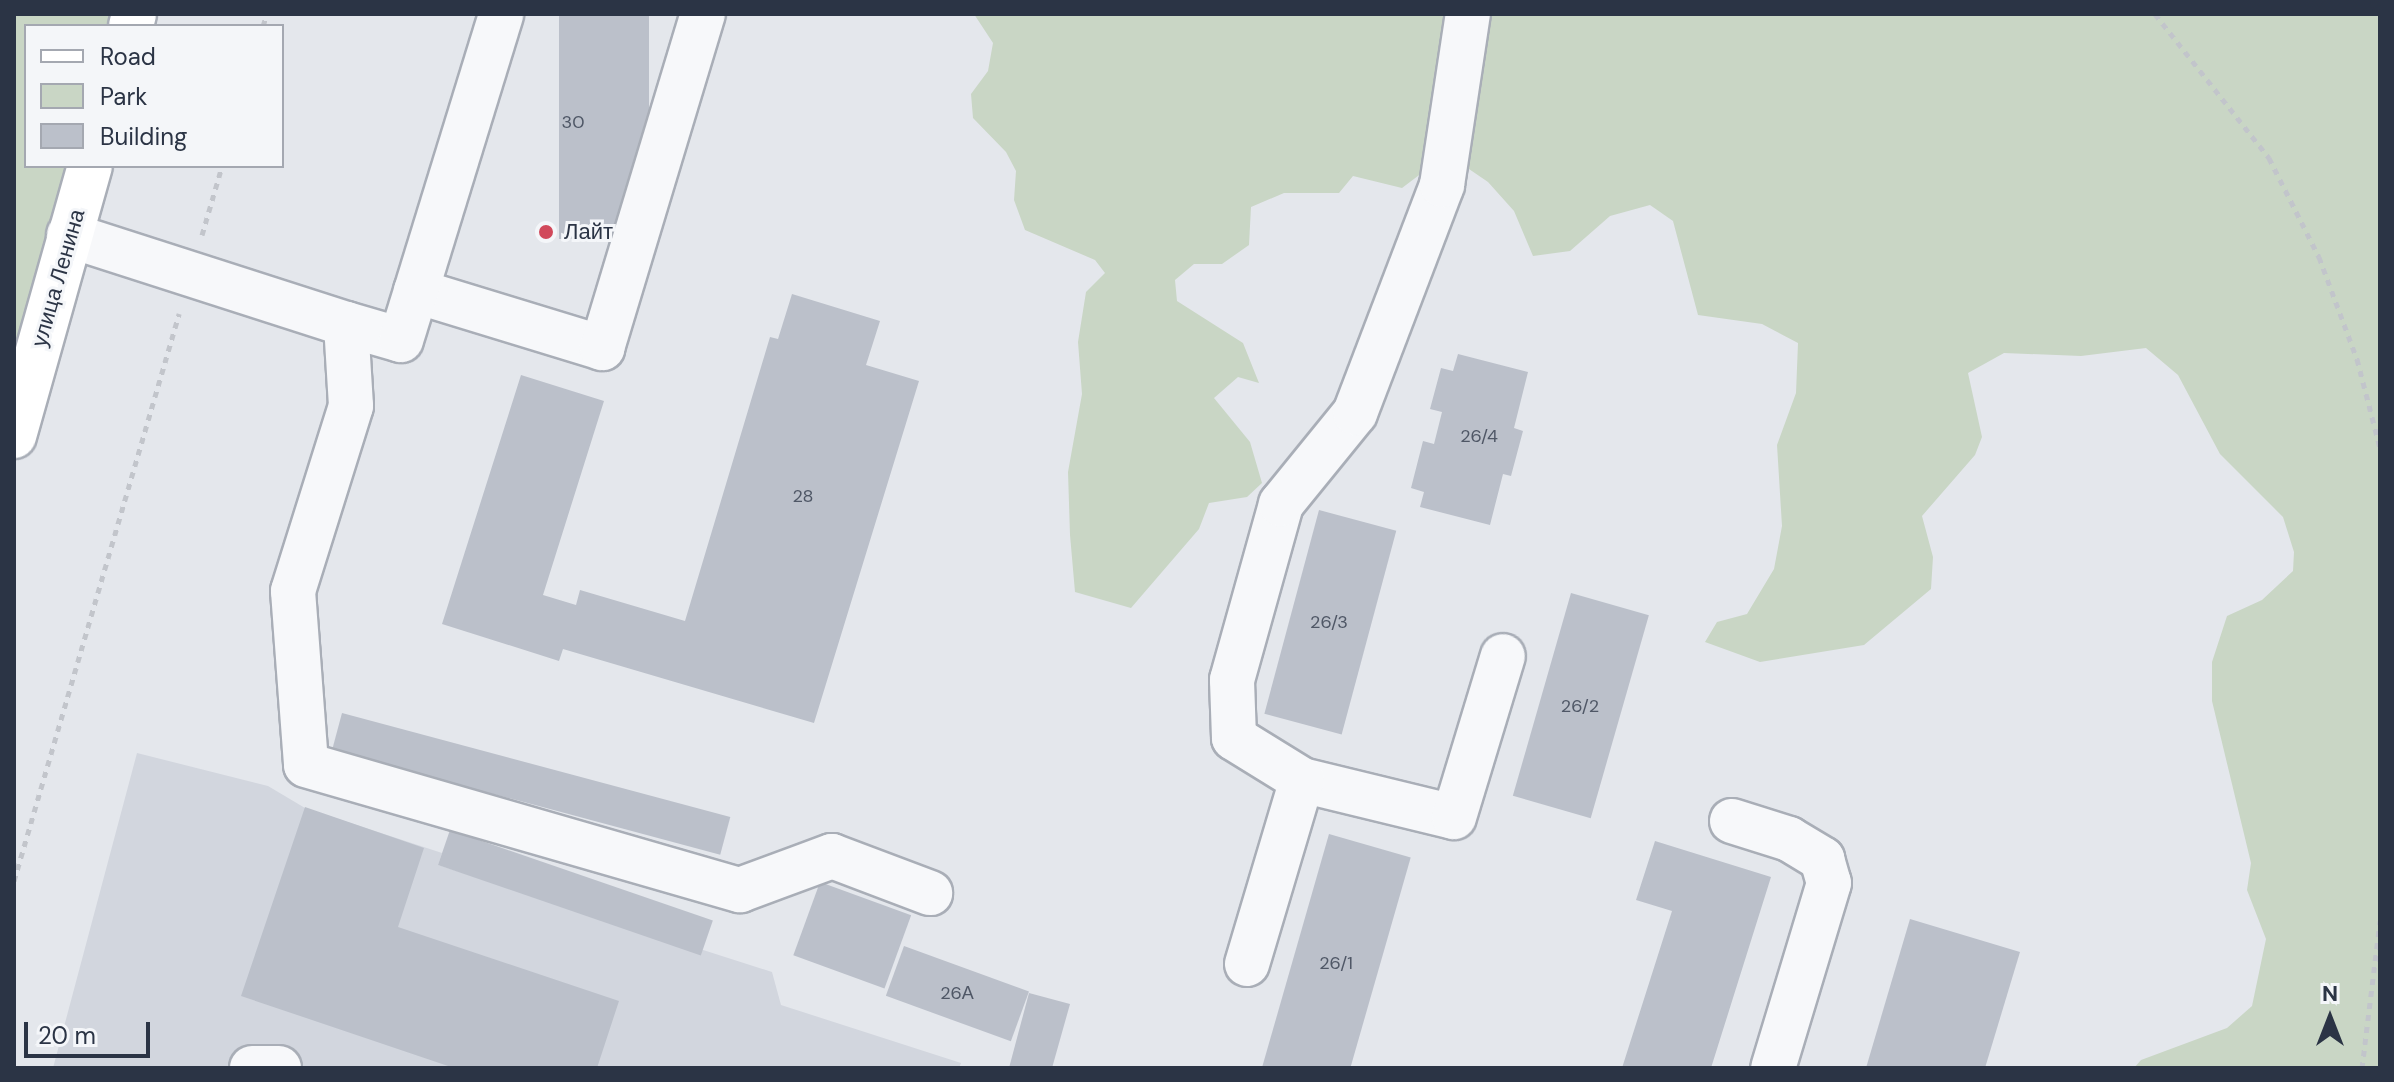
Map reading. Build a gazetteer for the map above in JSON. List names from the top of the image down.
{
  "streets": {
    "main road": ["улица Ленина"]
  },
  "places": ["Лайт"],
  "house_numbers": [
    "30",
    "26/4",
    "28",
    "26/3",
    "26/2",
    "26/1",
    "26А"
  ],
  "legend": ["Road", "Park", "Building"],
  "scale_bar": "20 m",
  "north": "top"
}
